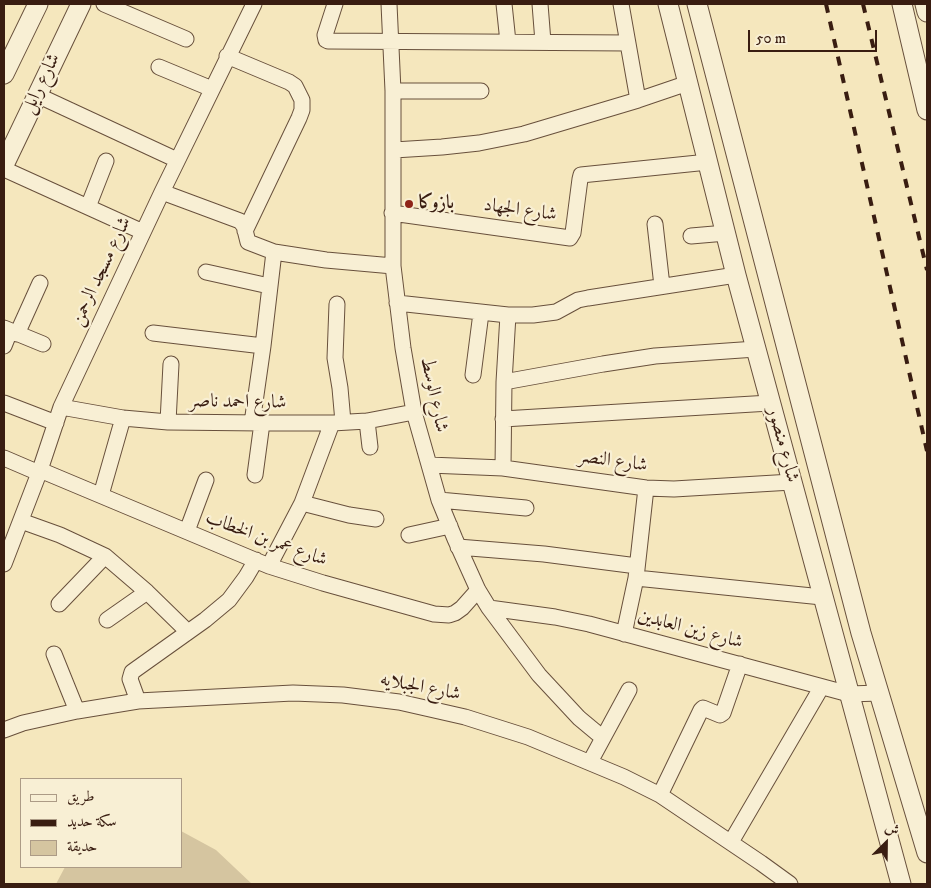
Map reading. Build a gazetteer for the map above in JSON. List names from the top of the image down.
{
  "streets": {
    "street": [
      "شارع رايل",
      "شارع الجهاد",
      "شارع مسجد الرحمن",
      "شارع الوسط",
      "شارع احمد ناصر",
      "شارع منصور",
      "شارع النصر",
      "شارع عمر بن الخطاب",
      "شارع زين العابدين",
      "شارع الجبلايه"
    ]
  },
  "crossings": [
    ["شارع الجهاد", "شارع الوسط"],
    ["شارع الجهاد", "شارع منصور"],
    ["شارع مسجد الرحمن", "شارع احمد ناصر"],
    ["شارع مسجد الرحمن", "شارع عمر بن الخطاب"],
    ["شارع الوسط", "شارع احمد ناصر"],
    ["شارع الوسط", "شارع النصر"],
    ["شارع الوسط", "شارع عمر بن الخطاب"],
    ["شارع الوسط", "شارع زين العابدين"],
    ["شارع منصور", "شارع النصر"],
    ["شارع منصور", "شارع زين العابدين"]
  ],
  "places": ["بازوكا"],
  "legend": ["طريق", "سكة حديد", "حديقة"],
  "scale_bar": "50 m",
  "north": "top right"
}
